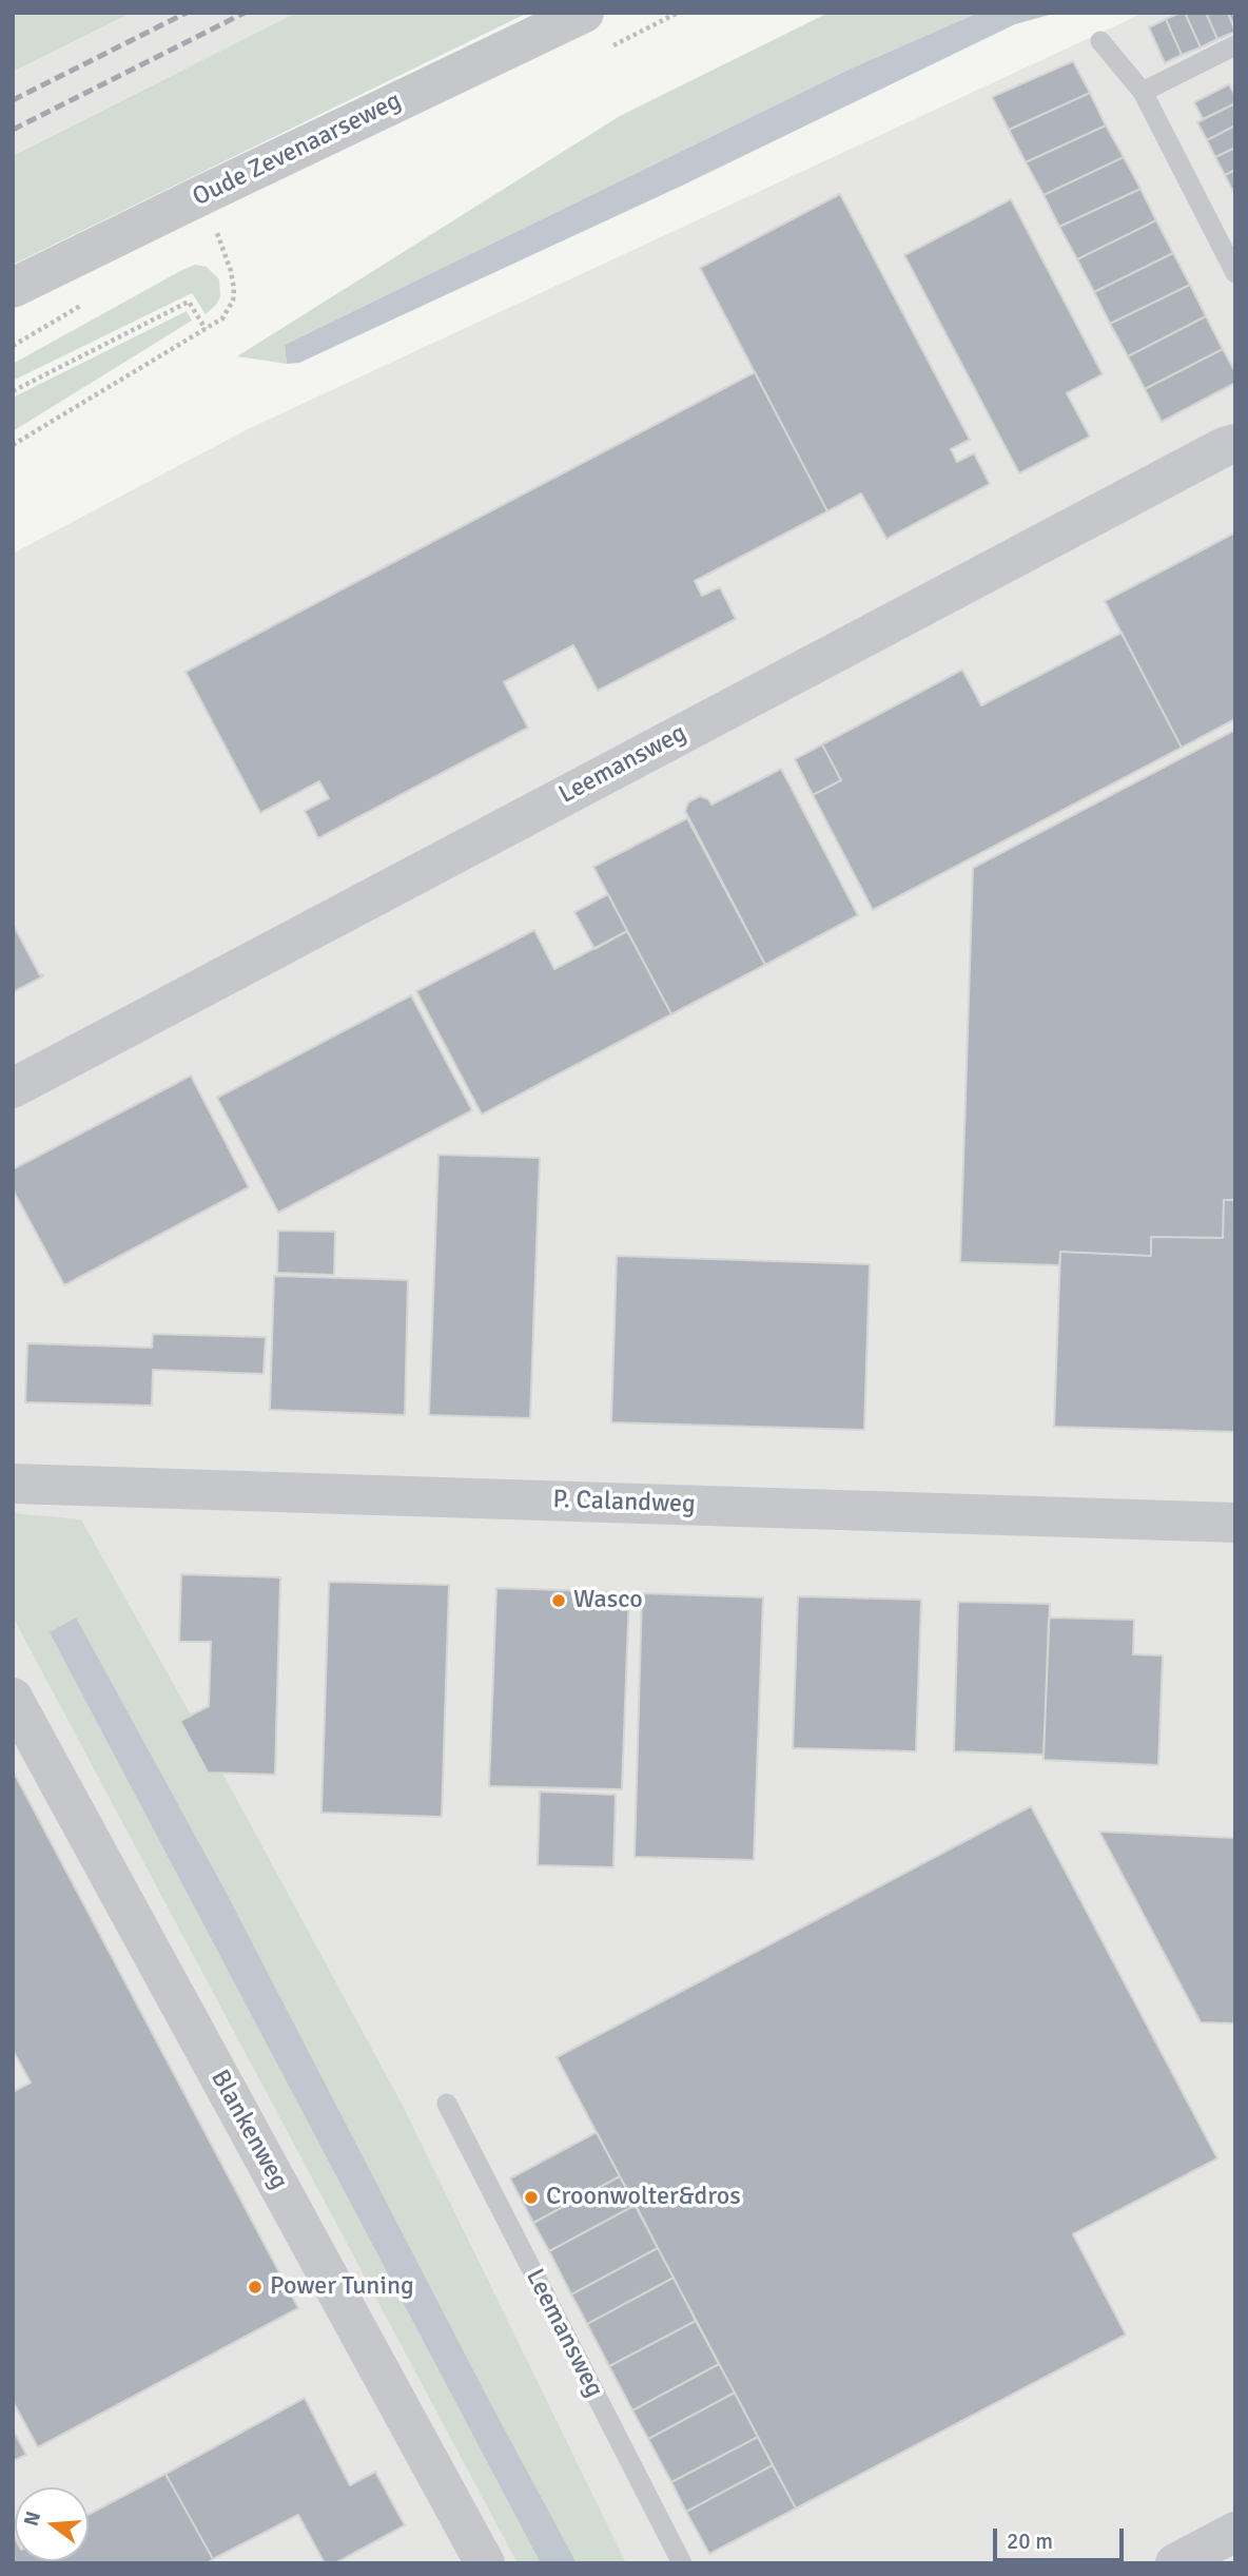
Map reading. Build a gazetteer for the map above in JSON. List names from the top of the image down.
{
  "streets": {
    "street": [
      "Oude Zevenaarseweg",
      "Leemansweg",
      "P. Calandweg",
      "Blankenweg"
    ]
  },
  "places": ["Wasco", "Croonwolter&dros", "Power Tuning"],
  "scale_bar": "20 m",
  "north": "left"
}
